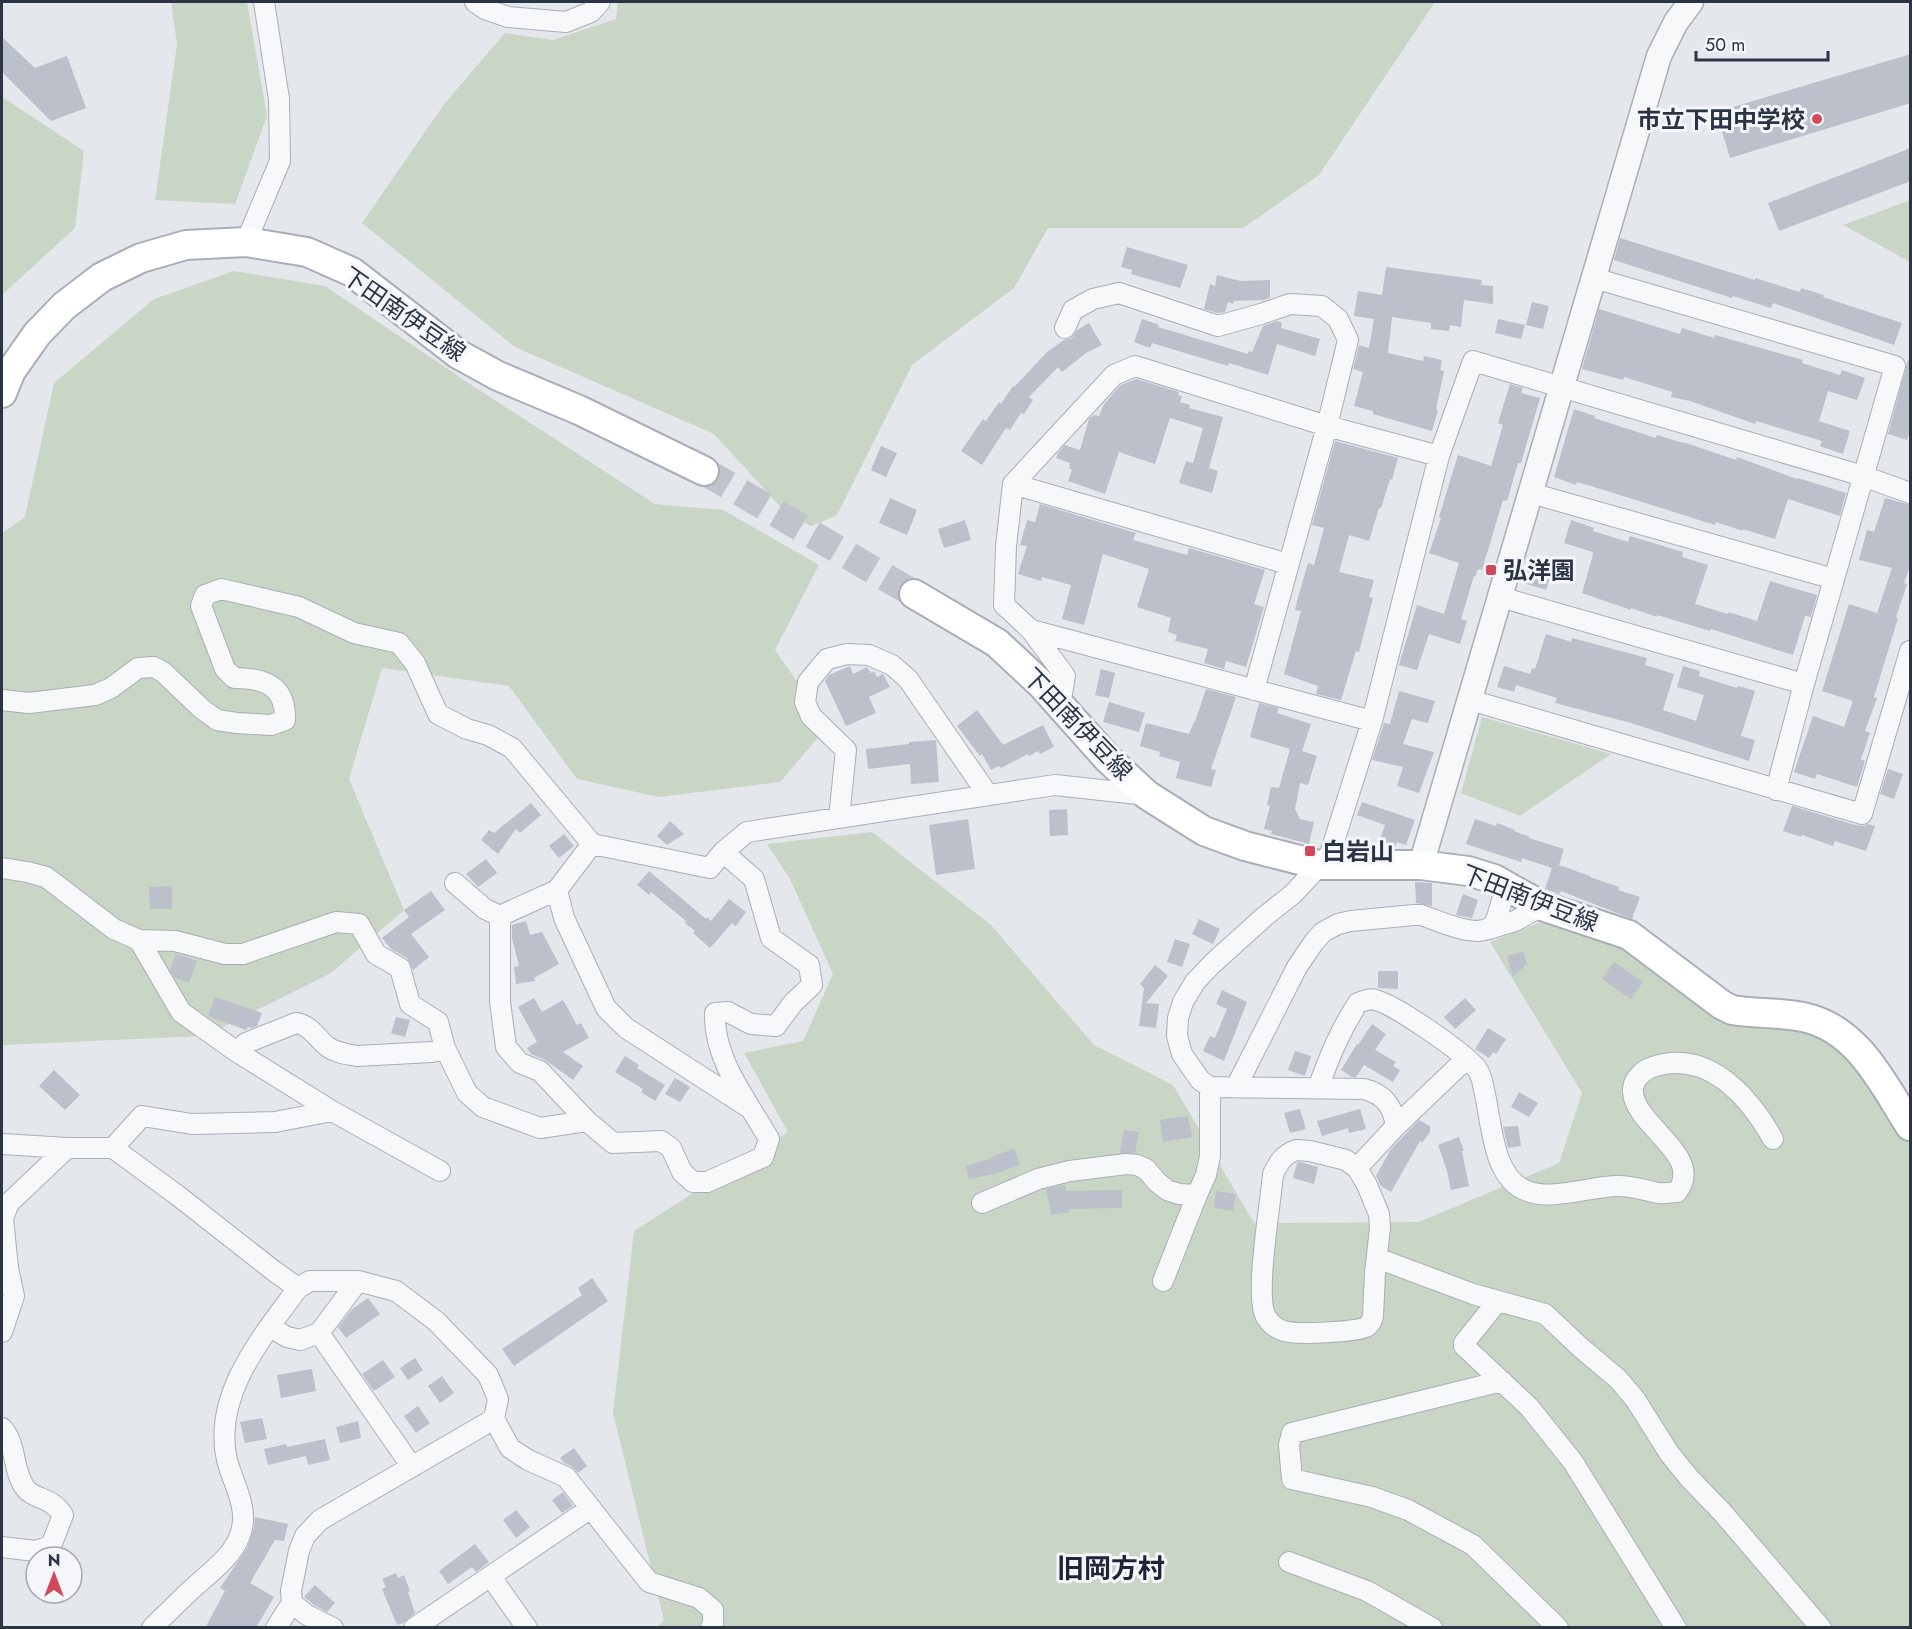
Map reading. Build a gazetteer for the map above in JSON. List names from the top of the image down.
{
  "streets": {
    "main road": ["下田南伊豆線"]
  },
  "districts": ["旧岡方村"],
  "places": {
    "other": ["市立下田中学校"],
    "transit": ["弘洋園", "白岩山"]
  },
  "scale_bar": "50 m",
  "north": "top"
}
